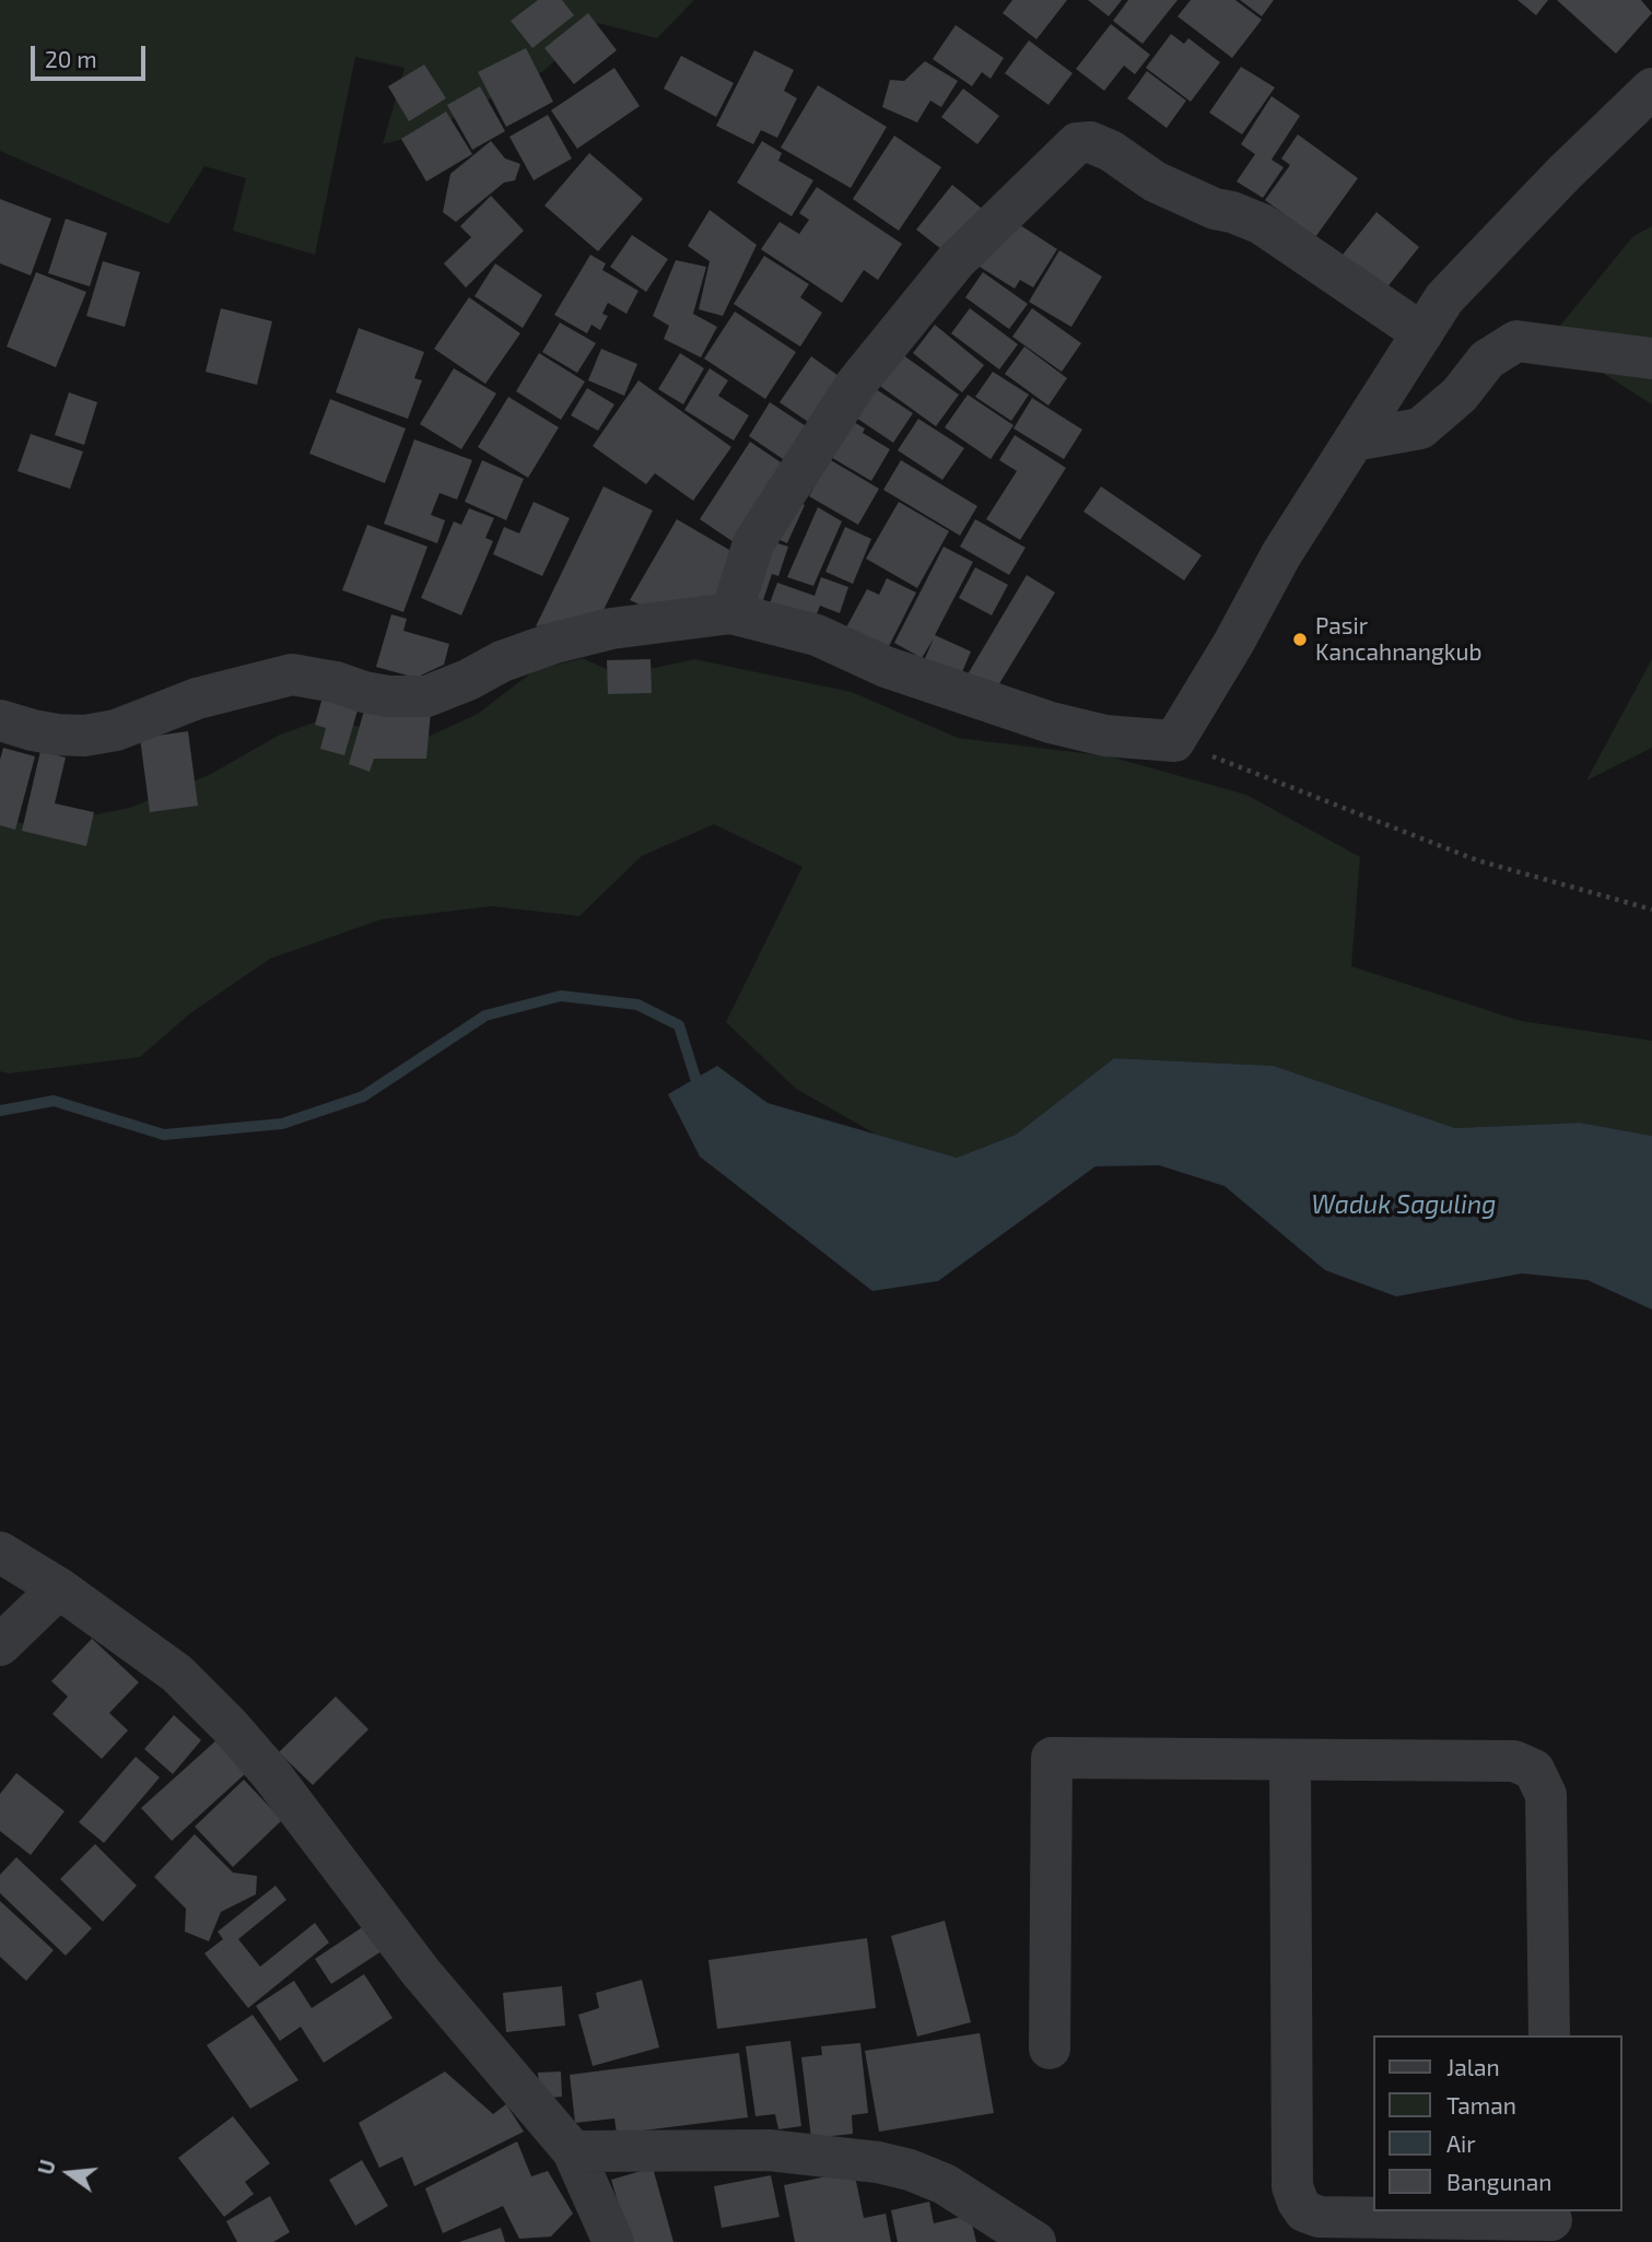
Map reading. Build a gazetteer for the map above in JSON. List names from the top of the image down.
{
  "water": ["Waduk Saguling"],
  "places": ["Pasir Kancahnangkub"],
  "legend": [
    "Jalan",
    "Taman",
    "Air",
    "Bangunan"
  ],
  "scale_bar": "20 m",
  "north": "left"
}
